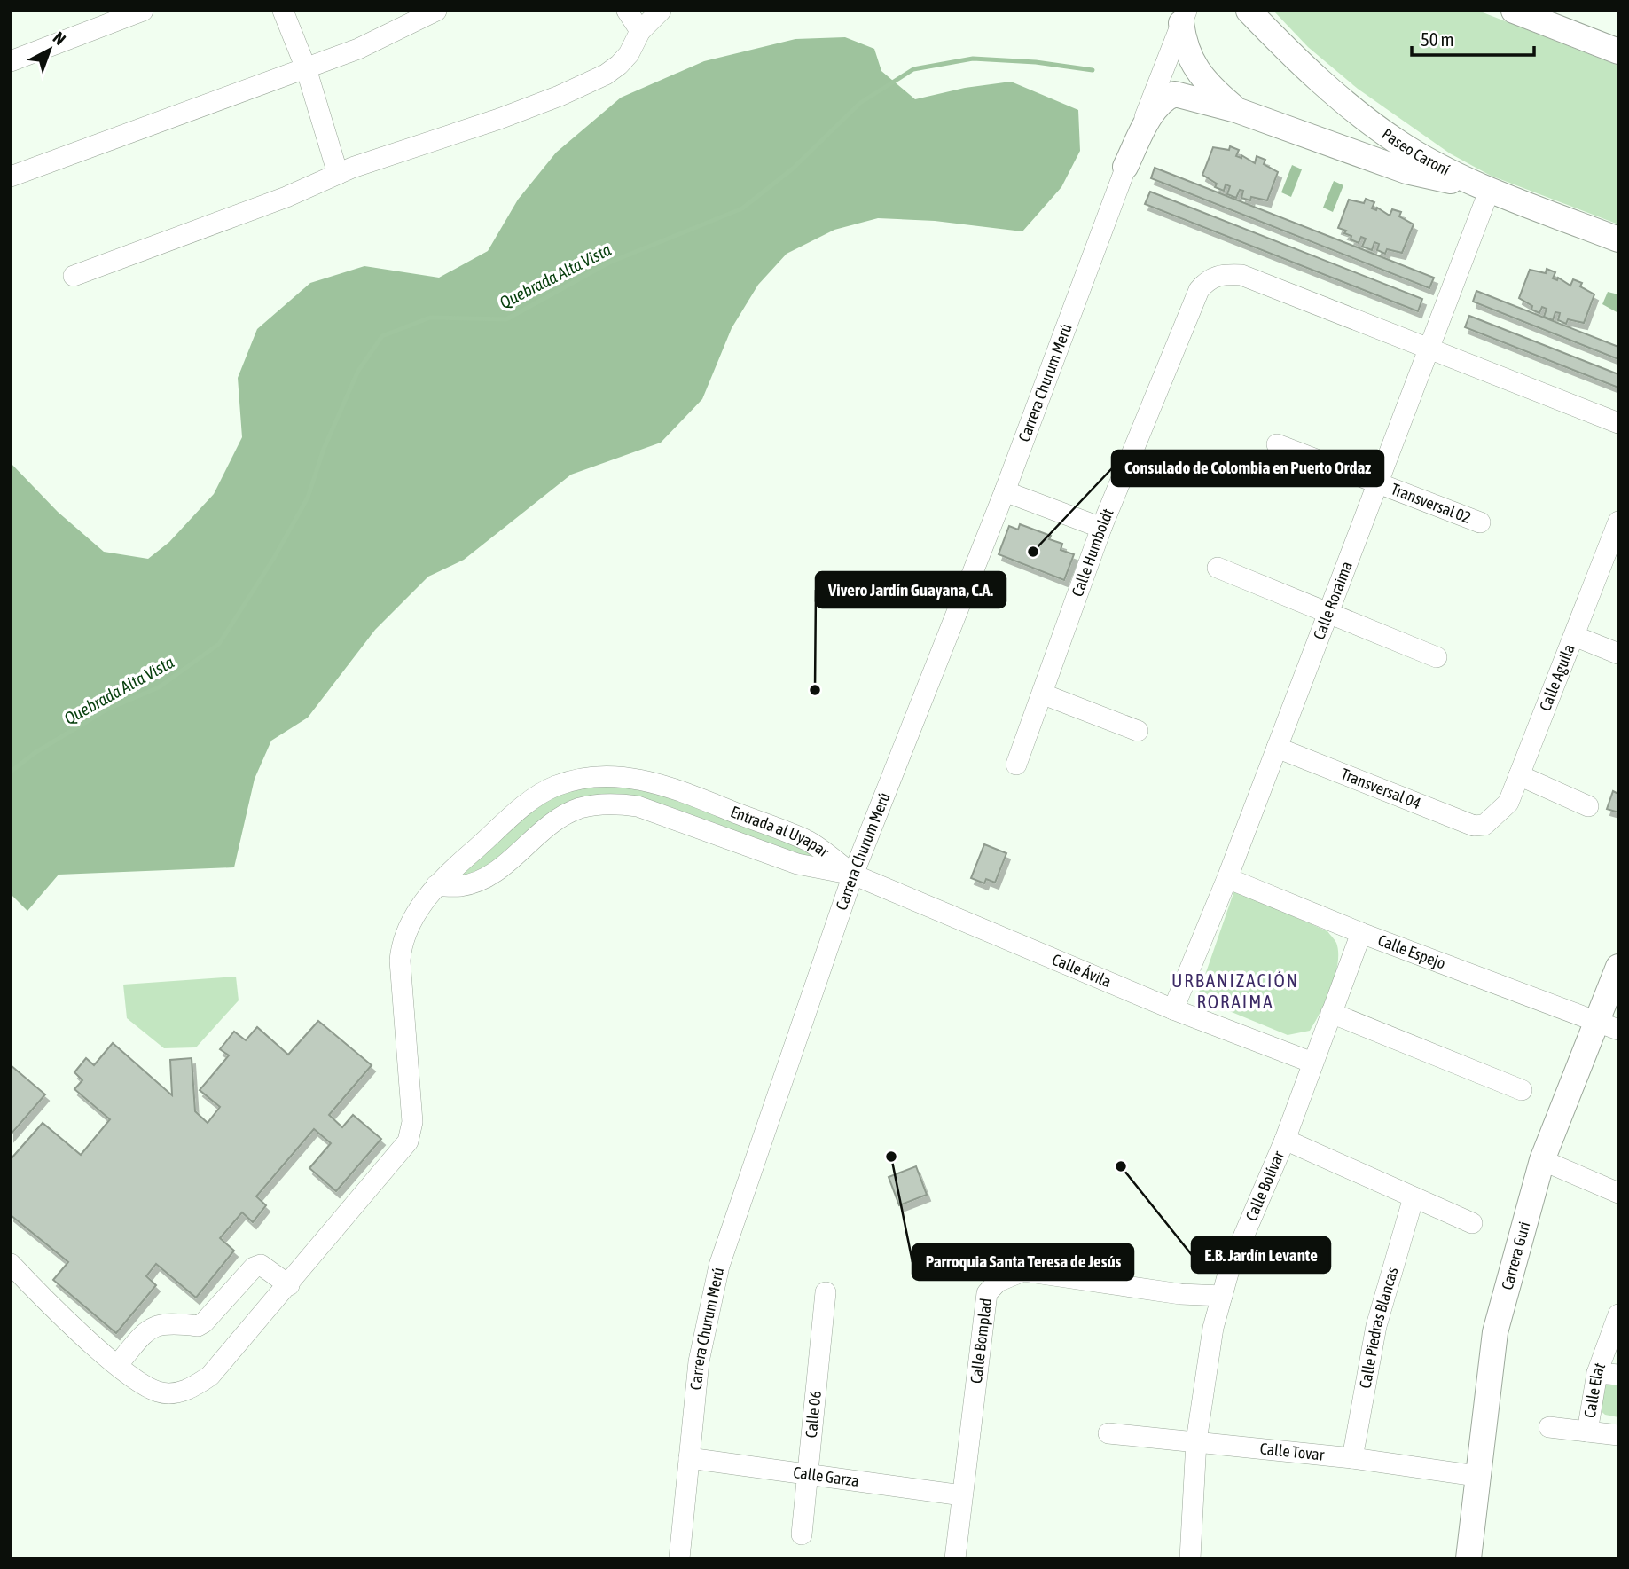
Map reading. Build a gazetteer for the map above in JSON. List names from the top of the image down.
{
  "streets": {
    "street": [
      "Paseo Caroní",
      "Carrera Churum Merú",
      "Transversal 02",
      "Calle Humboldt",
      "Calle Roraima",
      "Calle Aguila",
      "Transversal 04",
      "Entrada al Uyapar",
      "Calle Espejo",
      "Calle Ávila",
      "Calle Bolívar",
      "Carrera Guri",
      "Calle Piedras Blancas",
      "Calle Bomplad",
      "Calle Elat",
      "Calle 06",
      "Calle Tovar",
      "Calle Garza"
    ]
  },
  "crossings": [
    ["Paseo Caroní", "Calle Roraima"],
    ["Carrera Churum Merú", "Entrada al Uyapar"],
    ["Carrera Churum Merú", "Calle Ávila"],
    ["Carrera Churum Merú", "Calle Garza"],
    ["Transversal 02", "Calle Roraima"],
    ["Calle Humboldt", "Calle Roraima"],
    ["Calle Roraima", "Transversal 04"],
    ["Calle Roraima", "Calle Espejo"],
    ["Calle Roraima", "Calle Ávila"],
    ["Calle Aguila", "Transversal 04"],
    ["Entrada al Uyapar", "Calle Ávila"],
    ["Calle Espejo", "Calle Bolívar"],
    ["Calle Espejo", "Carrera Guri"],
    ["Calle Ávila", "Calle Bolívar"],
    ["Calle Bolívar", "Calle Bomplad"],
    ["Calle Bolívar", "Calle Tovar"],
    ["Carrera Guri", "Calle Tovar"],
    ["Calle Piedras Blancas", "Calle Tovar"],
    ["Calle Bomplad", "Calle Garza"],
    ["Calle 06", "Calle Garza"]
  ],
  "districts": ["URBANIZACIÓN RORAIMA"],
  "water": ["Quebrada Alta Vista"],
  "places": [
    "Consulado de Colombia en Puerto Ordaz",
    "Vivero Jardín Guayana, C.A.",
    "Parroquia Santa Teresa de Jesús",
    "E.B. Jardín Levante"
  ],
  "scale_bar": "50 m",
  "north": "top right"
}
